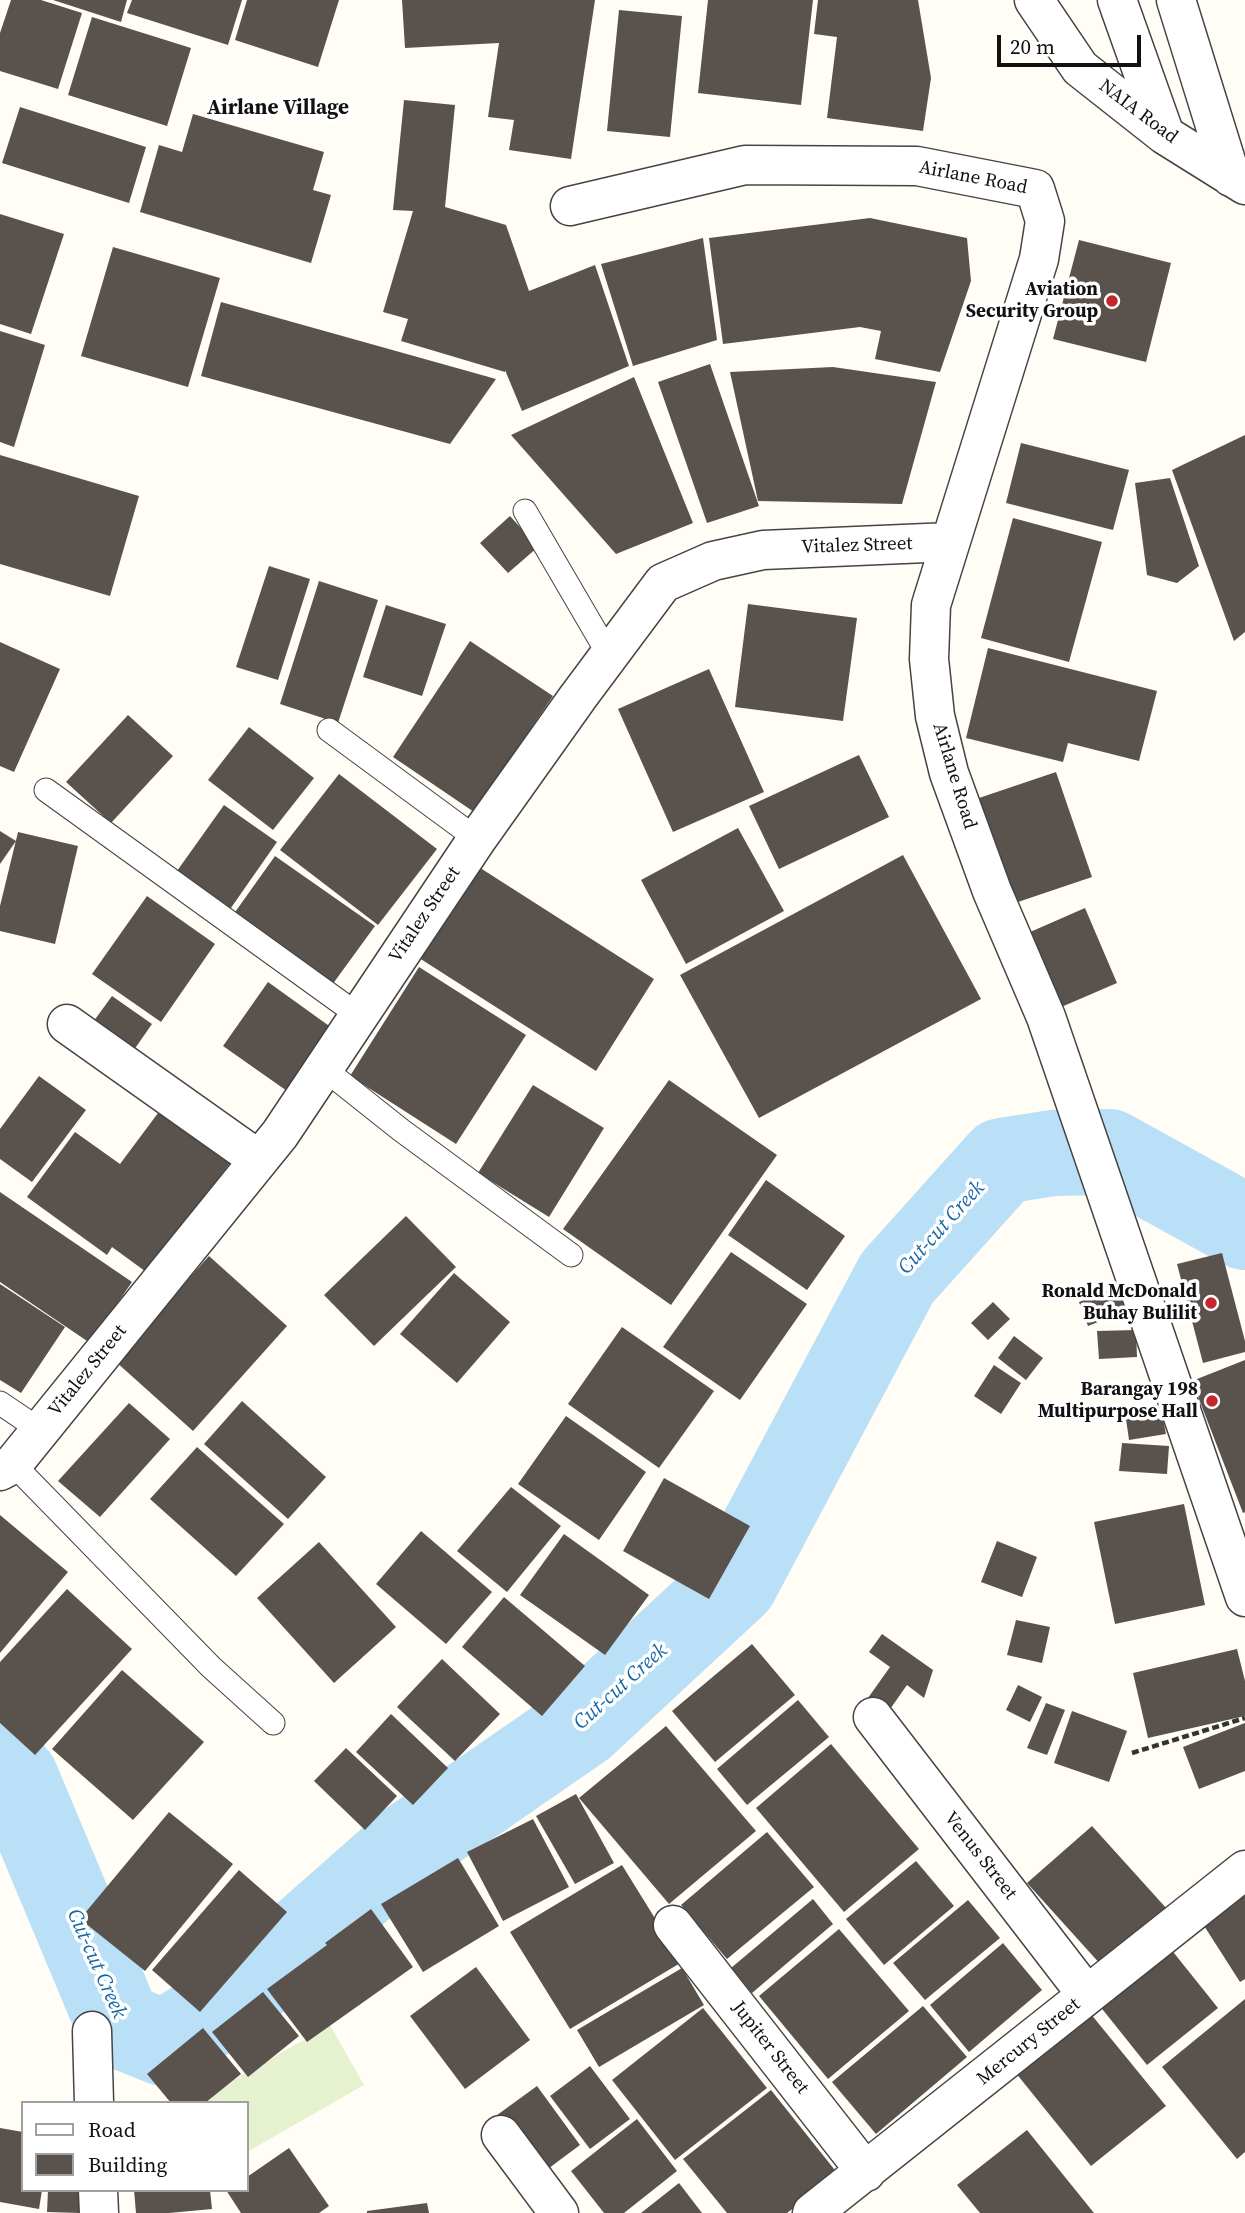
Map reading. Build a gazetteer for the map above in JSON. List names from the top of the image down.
{
  "streets": {
    "street": [
      "NAIA Road",
      "Airlane Road",
      "Vitalez Street",
      "Venus Street",
      "Mercury Street",
      "Jupiter Street"
    ]
  },
  "crossings": [
    ["Airlane Road", "Vitalez Street"],
    ["Venus Street", "Mercury Street"],
    ["Mercury Street", "Jupiter Street"]
  ],
  "districts": ["Airlane Village"],
  "water": ["Cut-cut Creek"],
  "places": ["Aviation Security Group", "Ronald McDonald Buhay Bulilit", "Barangay 198 Multipurpose Hall"],
  "legend": ["Road", "Building"],
  "scale_bar": "20 m"
}
